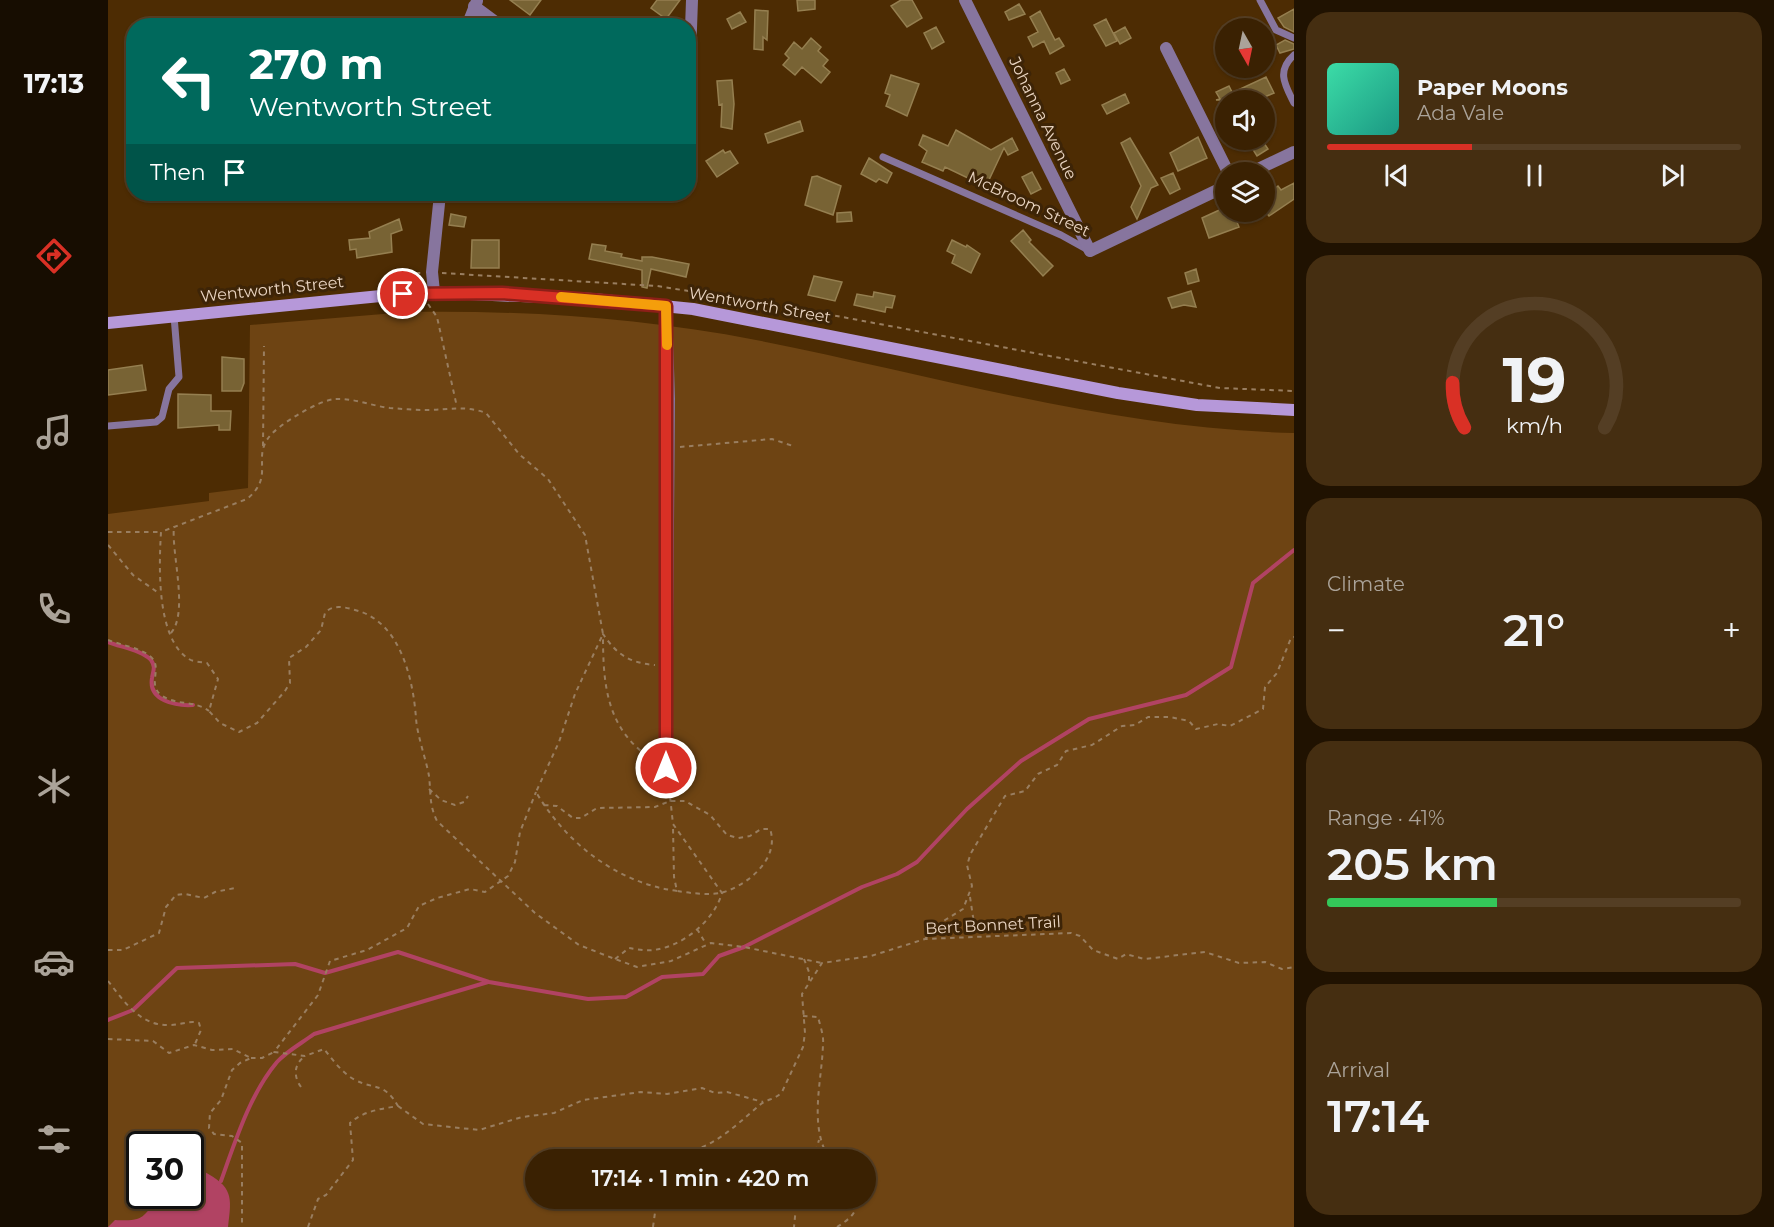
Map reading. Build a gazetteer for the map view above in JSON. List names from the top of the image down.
{
  "streets": {
    "main road": ["Wentworth Street"],
    "street": ["Johanna Avenue", "McBroom Street"],
    "path": ["Bert Bonnet Trail"]
  },
  "crossings": [
    ["Johanna Avenue", "McBroom Street"]
  ],
  "north": "bottom",
  "page": {
    "tabs": "17:13",
    "turn": ["270 m", "Wentworth Street"],
    "song": ["Paper Moons", "Ada Vale"],
    "then": "Then",
    "tile": [
      "Climate",
      ["Range · 41%", "205 km"],
      ["Arrival", "17:14"]
    ],
    "heat": ["−", "21°", "+"],
    "limit": "30",
    "trip": "17:14 · 1 min · 420 m",
    "gauge": ["19", "km/h"]
  }
}
